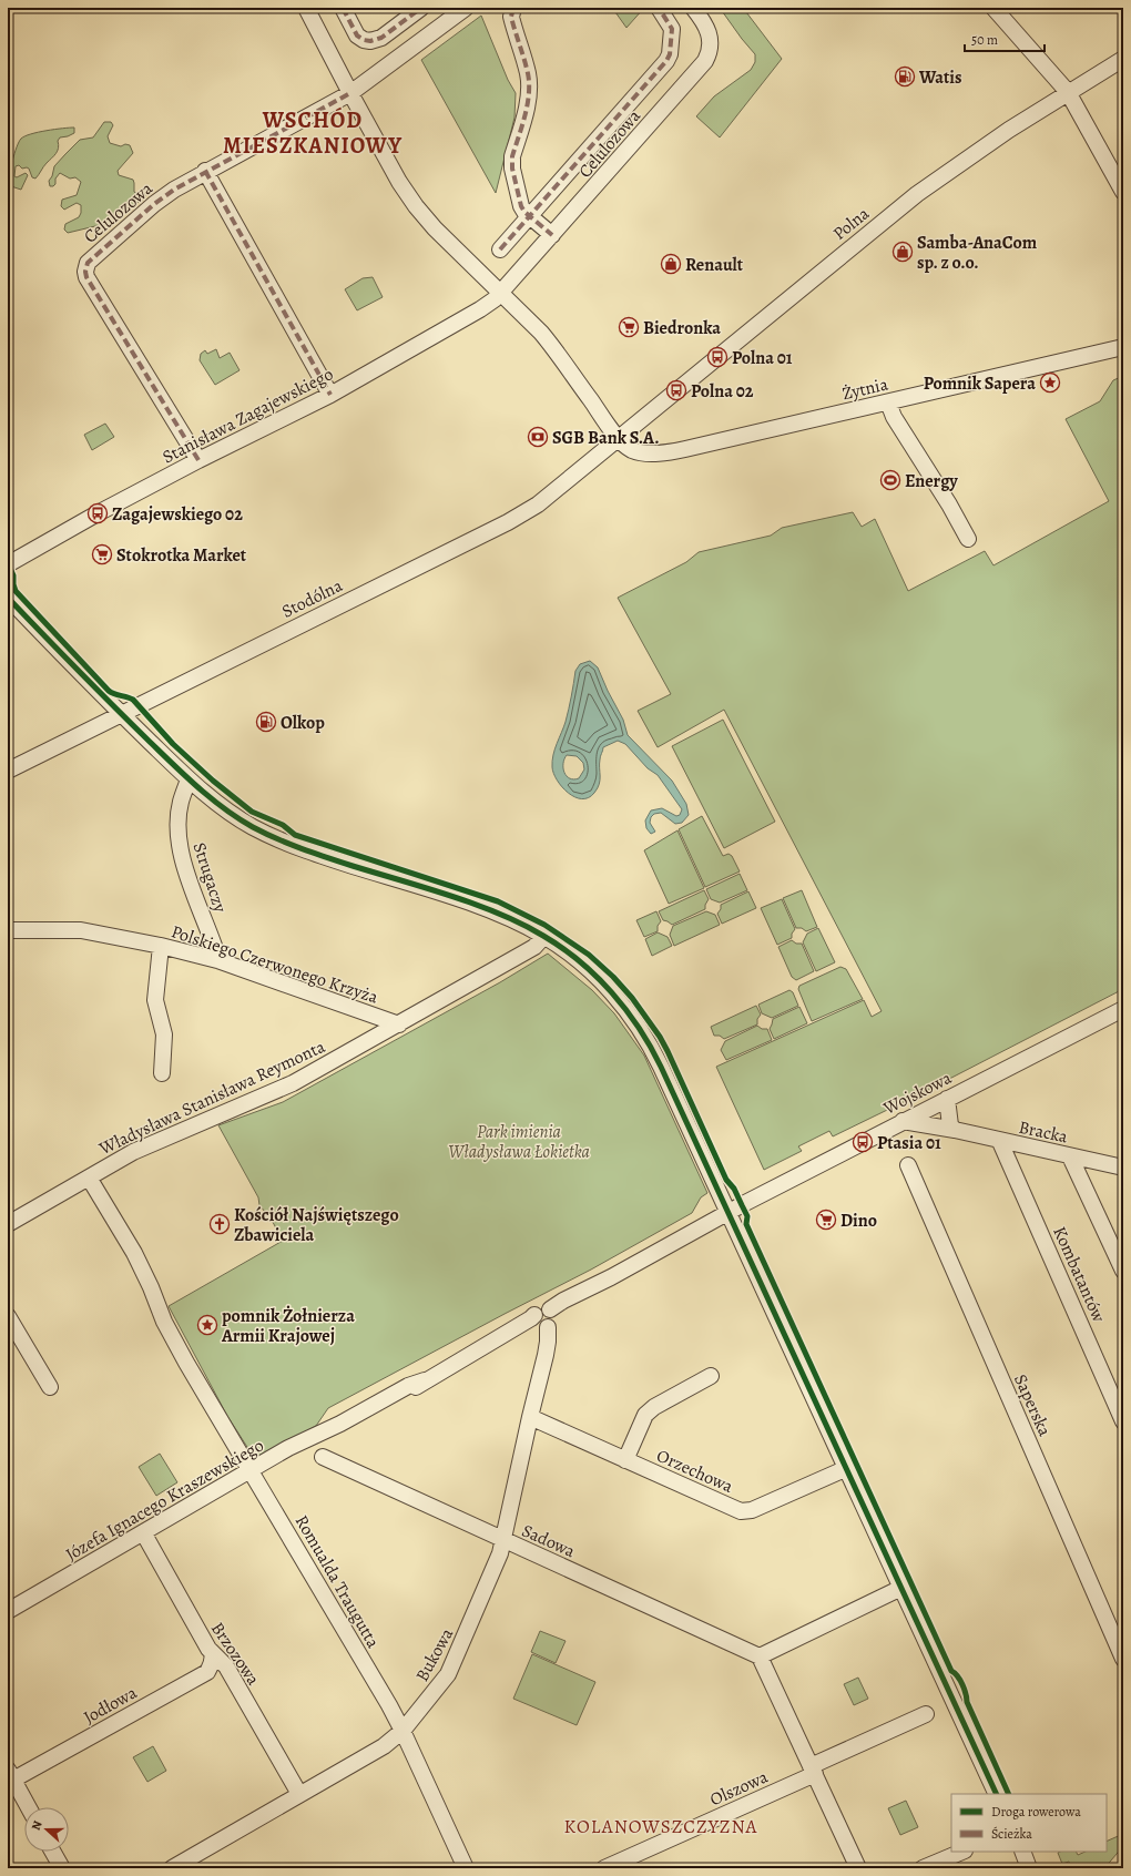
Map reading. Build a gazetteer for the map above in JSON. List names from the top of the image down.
{
  "streets": {
    "street": [
      "Celulozowa",
      "Polna",
      "Żytnia",
      "Stanisława Zagajewskiego",
      "Stodólna",
      "Strugaczy",
      "Polskiego Czerwonego Krzyża",
      "Wojskowa",
      "Władysława Stanisława Reymonta",
      "Bracka",
      "Kombatantów",
      "Saperska",
      "Orzechowa",
      "Józefa Ignacego Kraszewskiego",
      "Sadowa",
      "Romualda Traugutta",
      "Brzozowa",
      "Bukowa",
      "Jodłowa",
      "Olszowa"
    ]
  },
  "crossings": [
    ["Celulozowa", "Stanisława Zagajewskiego"],
    ["Polna", "Żytnia"],
    ["Polna", "Stodólna"],
    ["Żytnia", "Stodólna"],
    ["Strugaczy", "Polskiego Czerwonego Krzyża"],
    ["Polskiego Czerwonego Krzyża", "Władysława Stanisława Reymonta"],
    ["Wojskowa", "Bracka"],
    ["Wojskowa", "Józefa Ignacego Kraszewskiego"],
    ["Władysława Stanisława Reymonta", "Romualda Traugutta"],
    ["Bracka", "Kombatantów"],
    ["Orzechowa", "Bukowa"],
    ["Józefa Ignacego Kraszewskiego", "Romualda Traugutta"],
    ["Józefa Ignacego Kraszewskiego", "Brzozowa"],
    ["Józefa Ignacego Kraszewskiego", "Bukowa"],
    ["Sadowa", "Bukowa"],
    ["Romualda Traugutta", "Bukowa"],
    ["Brzozowa", "Bukowa"],
    ["Brzozowa", "Jodłowa"]
  ],
  "districts": ["WSCHÓD MIESZKANIOWY", "KOLANOWSZCZYZNA"],
  "parks": ["Park imienia Władysława Łokietka"],
  "places": {
    "fuel station": ["Watis", "Olkop"],
    "shop": ["Samba-AnaCom sp. z o.o.", "Renault"],
    "supermarket": ["Biedronka", "Stokrotka Market", "Dino"],
    "bus stop": [
      "Polna 01",
      "Polna 02",
      "Zagajewskiego 02",
      "Ptasia 01"
    ],
    "place": ["Pomnik Sapera", "pomnik Żołnierza Armii Krajowej"],
    "bank": ["SGB Bank S.A."],
    "sports": ["Energy"],
    "church": ["Kościół Najświętszego Zbawiciela"]
  },
  "legend": ["Droga rowerowa", "Ścieżka"],
  "scale_bar": "50 m",
  "north": "left"
}
